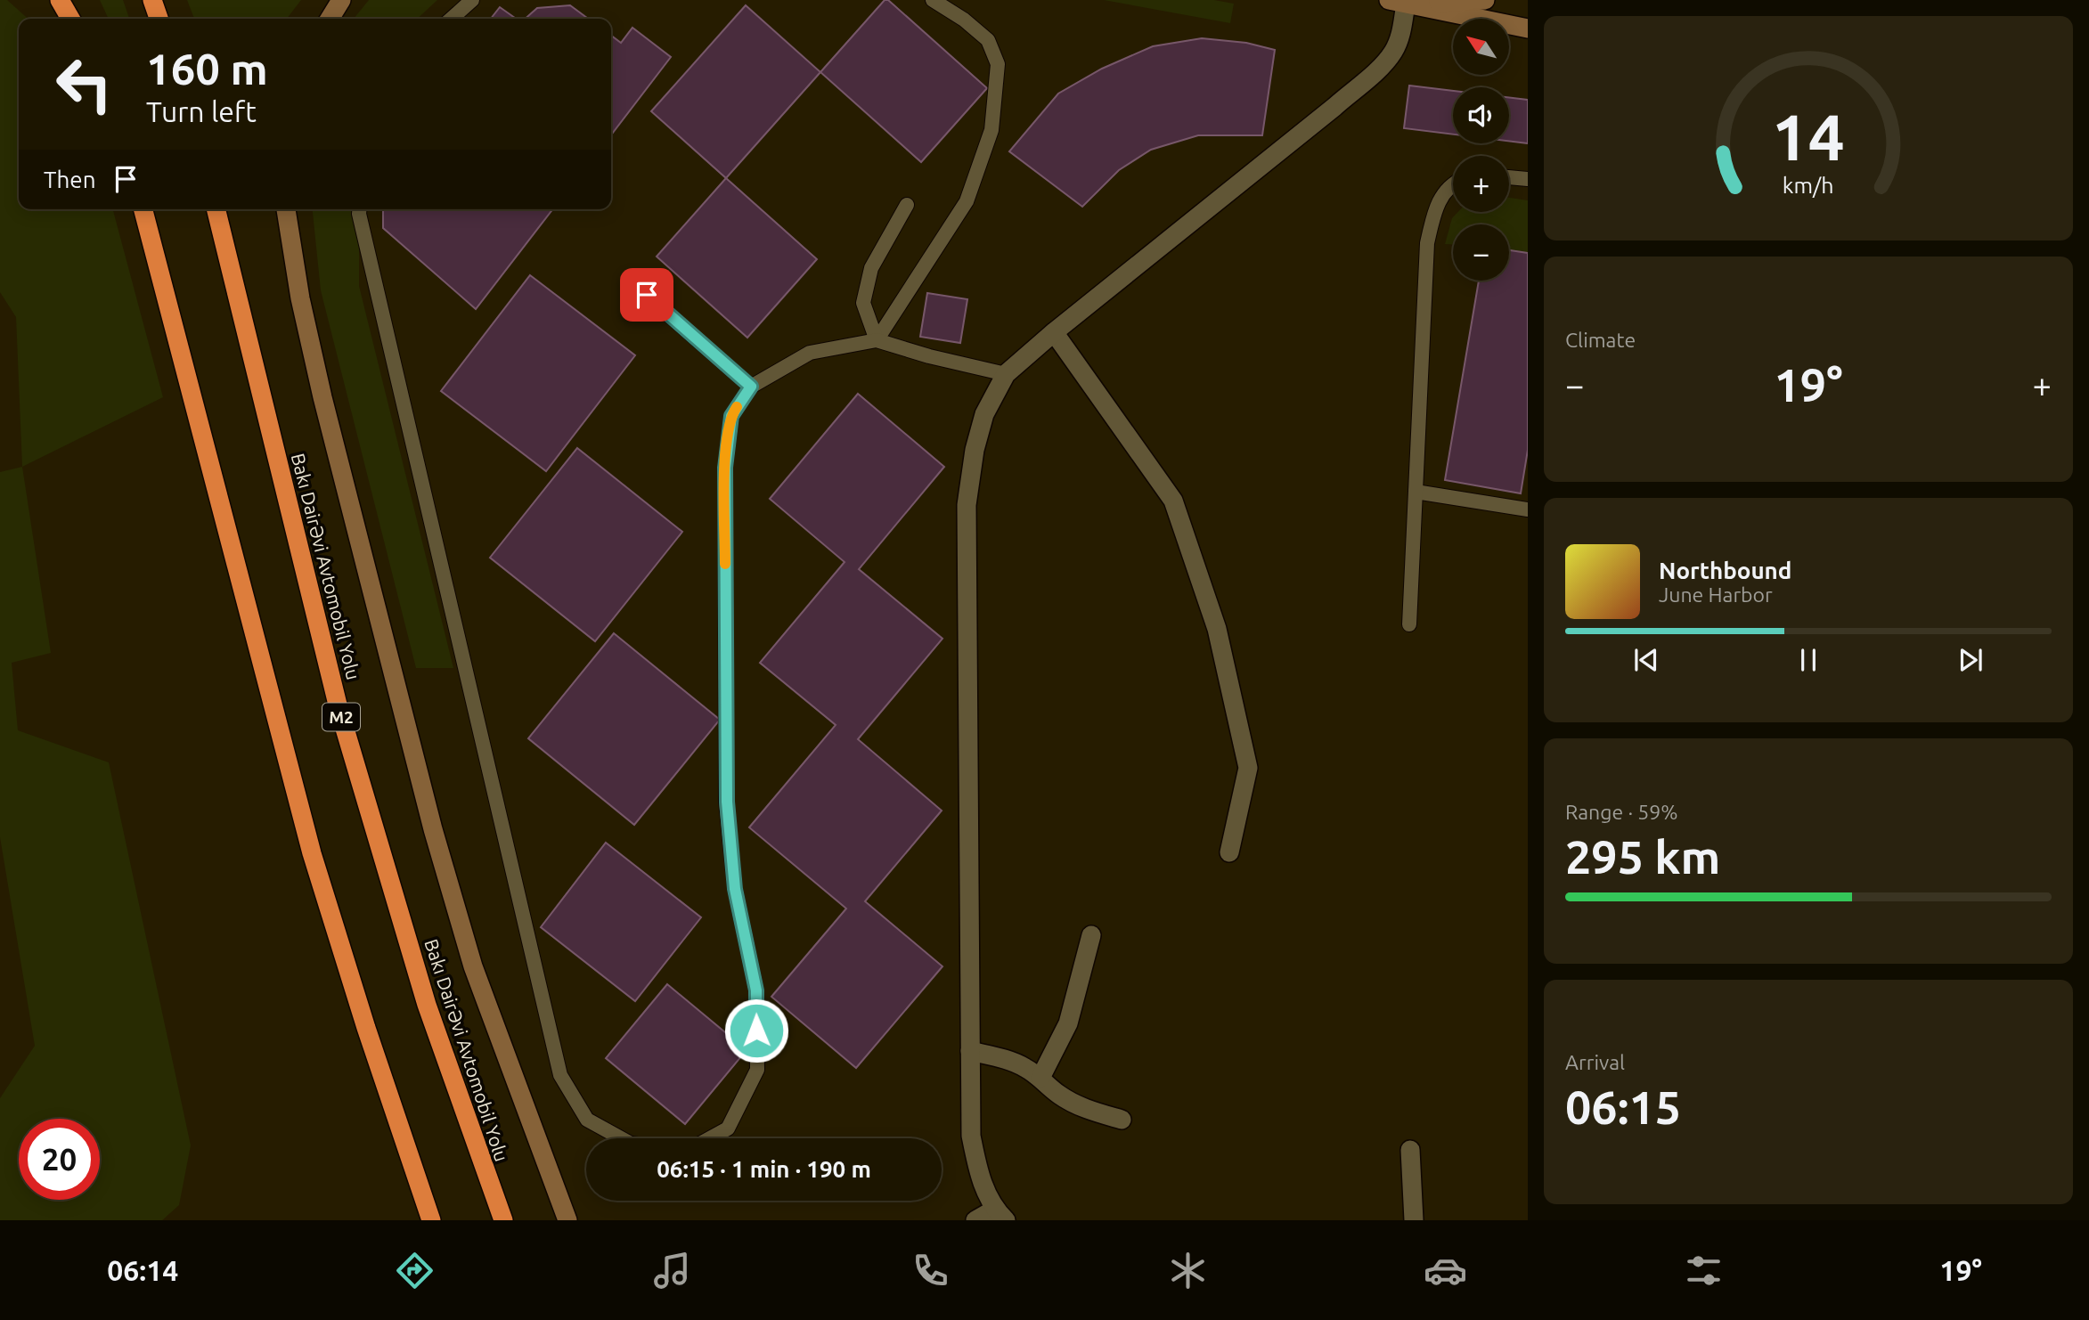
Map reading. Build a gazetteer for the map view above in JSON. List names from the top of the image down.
{
  "streets": {
    "highway": ["Bakı Dairəvi Avtomobil Yolu", "M2"]
  },
  "north": "top left",
  "page": {
    "map_buttons": ["+", "−"],
    "turn": ["160 m", "Turn left"],
    "then": "Then",
    "tile": [
      "Climate",
      ["Range · 59%", "295 km"],
      ["Arrival", "06:15"]
    ],
    "heat": ["−", "19°", "+"],
    "song": ["Northbound", "June Harbor"],
    "limit": "20",
    "trip": "06:15 · 1 min · 190 m",
    "tabs": ["06:14", "19°"],
    "gauge": ["14", "km/h"]
  }
}
